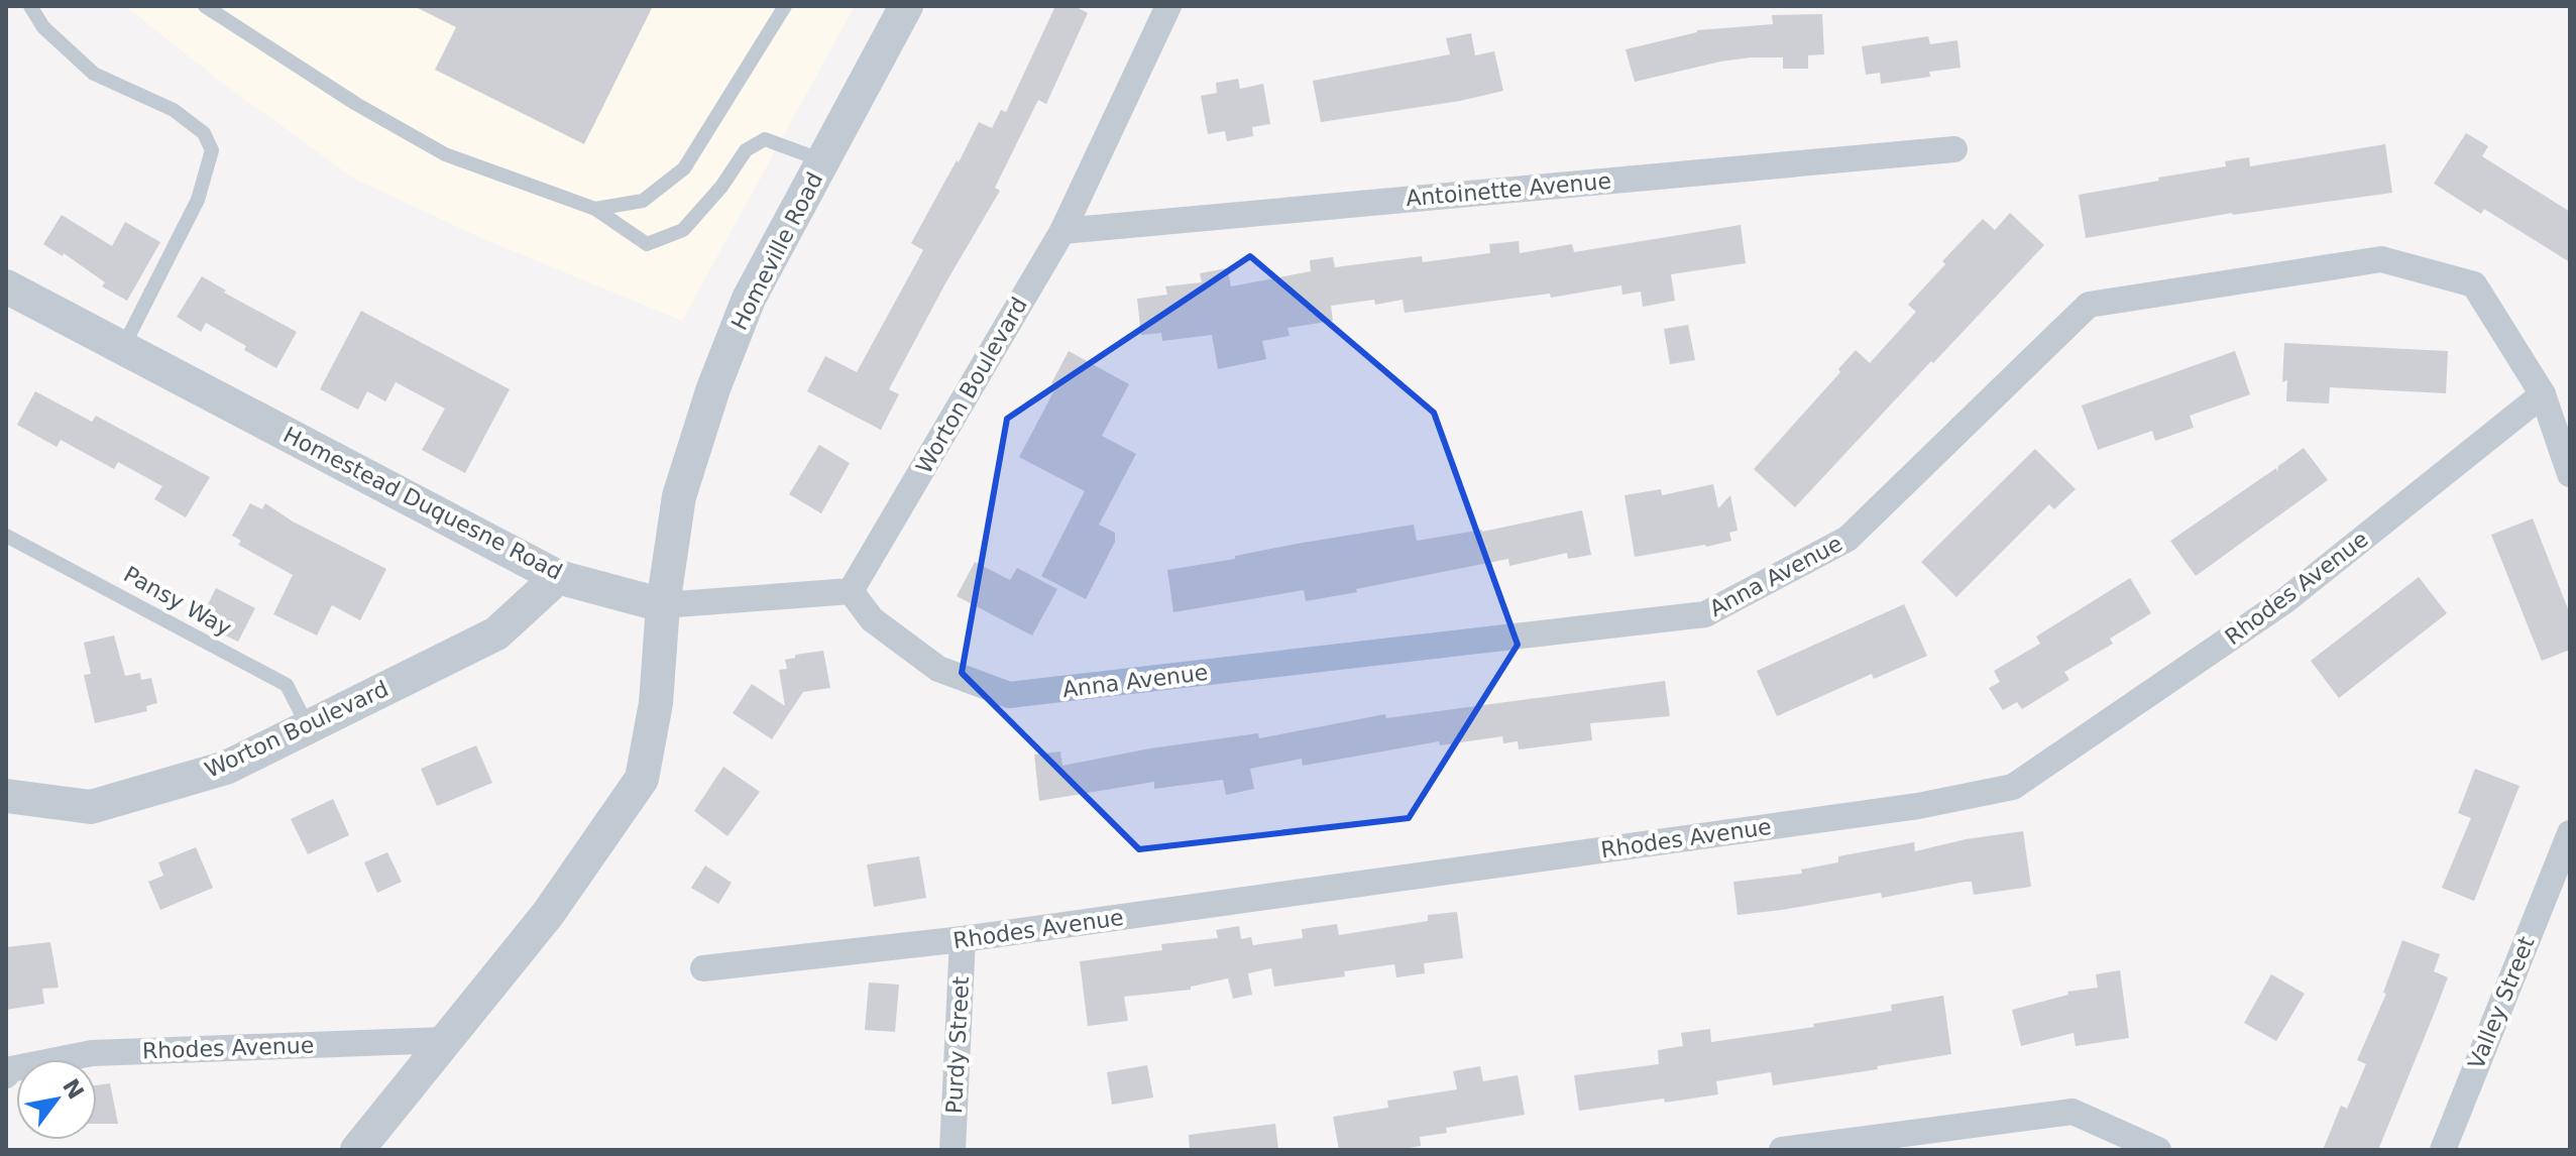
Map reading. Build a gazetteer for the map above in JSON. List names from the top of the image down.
{
  "streets": {
    "street": [
      "Antoinette Avenue",
      "Homeville Road",
      "Worton Boulevard",
      "Homestead Duquesne Road",
      "Anna Avenue",
      "Rhodes Avenue",
      "Valley Street",
      "Purdy Street"
    ],
    "lane": ["Pansy Way"]
  },
  "crossings": [
    ["Antoinette Avenue", "Worton Boulevard"],
    ["Homeville Road", "Homestead Duquesne Road"],
    ["Worton Boulevard", "Homestead Duquesne Road"],
    ["Worton Boulevard", "Anna Avenue"],
    ["Worton Boulevard", "Pansy Way"],
    ["Anna Avenue", "Rhodes Avenue"],
    ["Rhodes Avenue", "Purdy Street"]
  ],
  "north": "top right"
}
